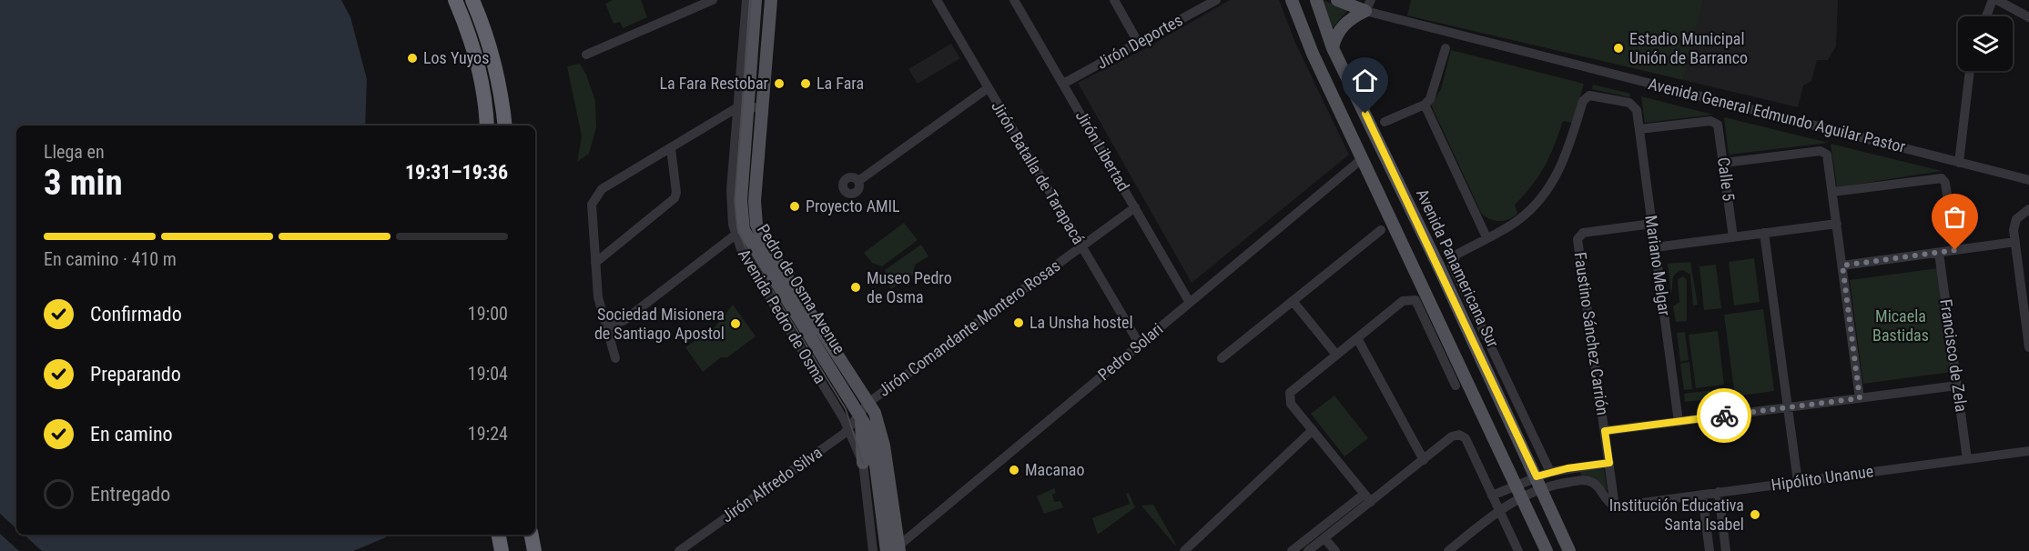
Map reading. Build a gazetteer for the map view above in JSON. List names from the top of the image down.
{
  "streets": {
    "main road": ["Avenida Panamericana Sur", "Pedro de Osma Avenue"],
    "street": [
      "Jirón Deportes",
      "Avenida General Edmundo Aguilar Pastor",
      "Jirón Libertad",
      "Jirón Batalla de Tarapacá",
      "Calle 5",
      "Mariano Melgar",
      "Avenida Pedro de Osma",
      "Jirón Comandante Montero Rosas",
      "Faustino Sánchez Carrión",
      "Pedro Solari",
      "Francisco de Zela",
      "Hipólito Unanue",
      "Jirón Alfredo Silva"
    ]
  },
  "crossings": [
    ["Jirón Deportes", "Jirón Libertad"],
    ["Jirón Libertad", "Jirón Comandante Montero Rosas"],
    ["Jirón Libertad", "Pedro Solari"],
    ["Jirón Batalla de Tarapacá", "Jirón Comandante Montero Rosas"],
    ["Jirón Batalla de Tarapacá", "Pedro Solari"],
    ["Calle 5", "Mariano Melgar"],
    ["Mariano Melgar", "Faustino Sánchez Carrión"],
    ["Pedro de Osma Avenue", "Avenida Pedro de Osma"],
    ["Pedro de Osma Avenue", "Jirón Comandante Montero Rosas"],
    ["Pedro de Osma Avenue", "Pedro Solari"],
    ["Pedro de Osma Avenue", "Jirón Alfredo Silva"],
    ["Avenida Pedro de Osma", "Jirón Alfredo Silva"],
    ["Jirón Comandante Montero Rosas", "Jirón Alfredo Silva"],
    ["Faustino Sánchez Carrión", "Hipólito Unanue"],
    ["Francisco de Zela", "Hipólito Unanue"]
  ],
  "parks": ["Micaela Bastidas"],
  "places": [
    "Estadio Municipal Unión de Barranco",
    "Los Yuyos",
    "La Fara Restobar",
    "La Fara",
    "Proyecto AMIL",
    "Museo Pedro de Osma",
    "La Unsha hostel",
    "Sociedad Misionera de Santiago Apostol",
    "Macanao",
    "Institución Educativa Santa Isabel"
  ],
  "page": {
    "heading": ["3 min", "Llega en", "19:31–19:36"],
    "bar": "En camino · 410 m",
    "list": [
      ["Confirmado", "19:00"],
      ["Preparando", "19:04"],
      ["En camino", "19:24"],
      "Entregado"
    ]
  }
}
